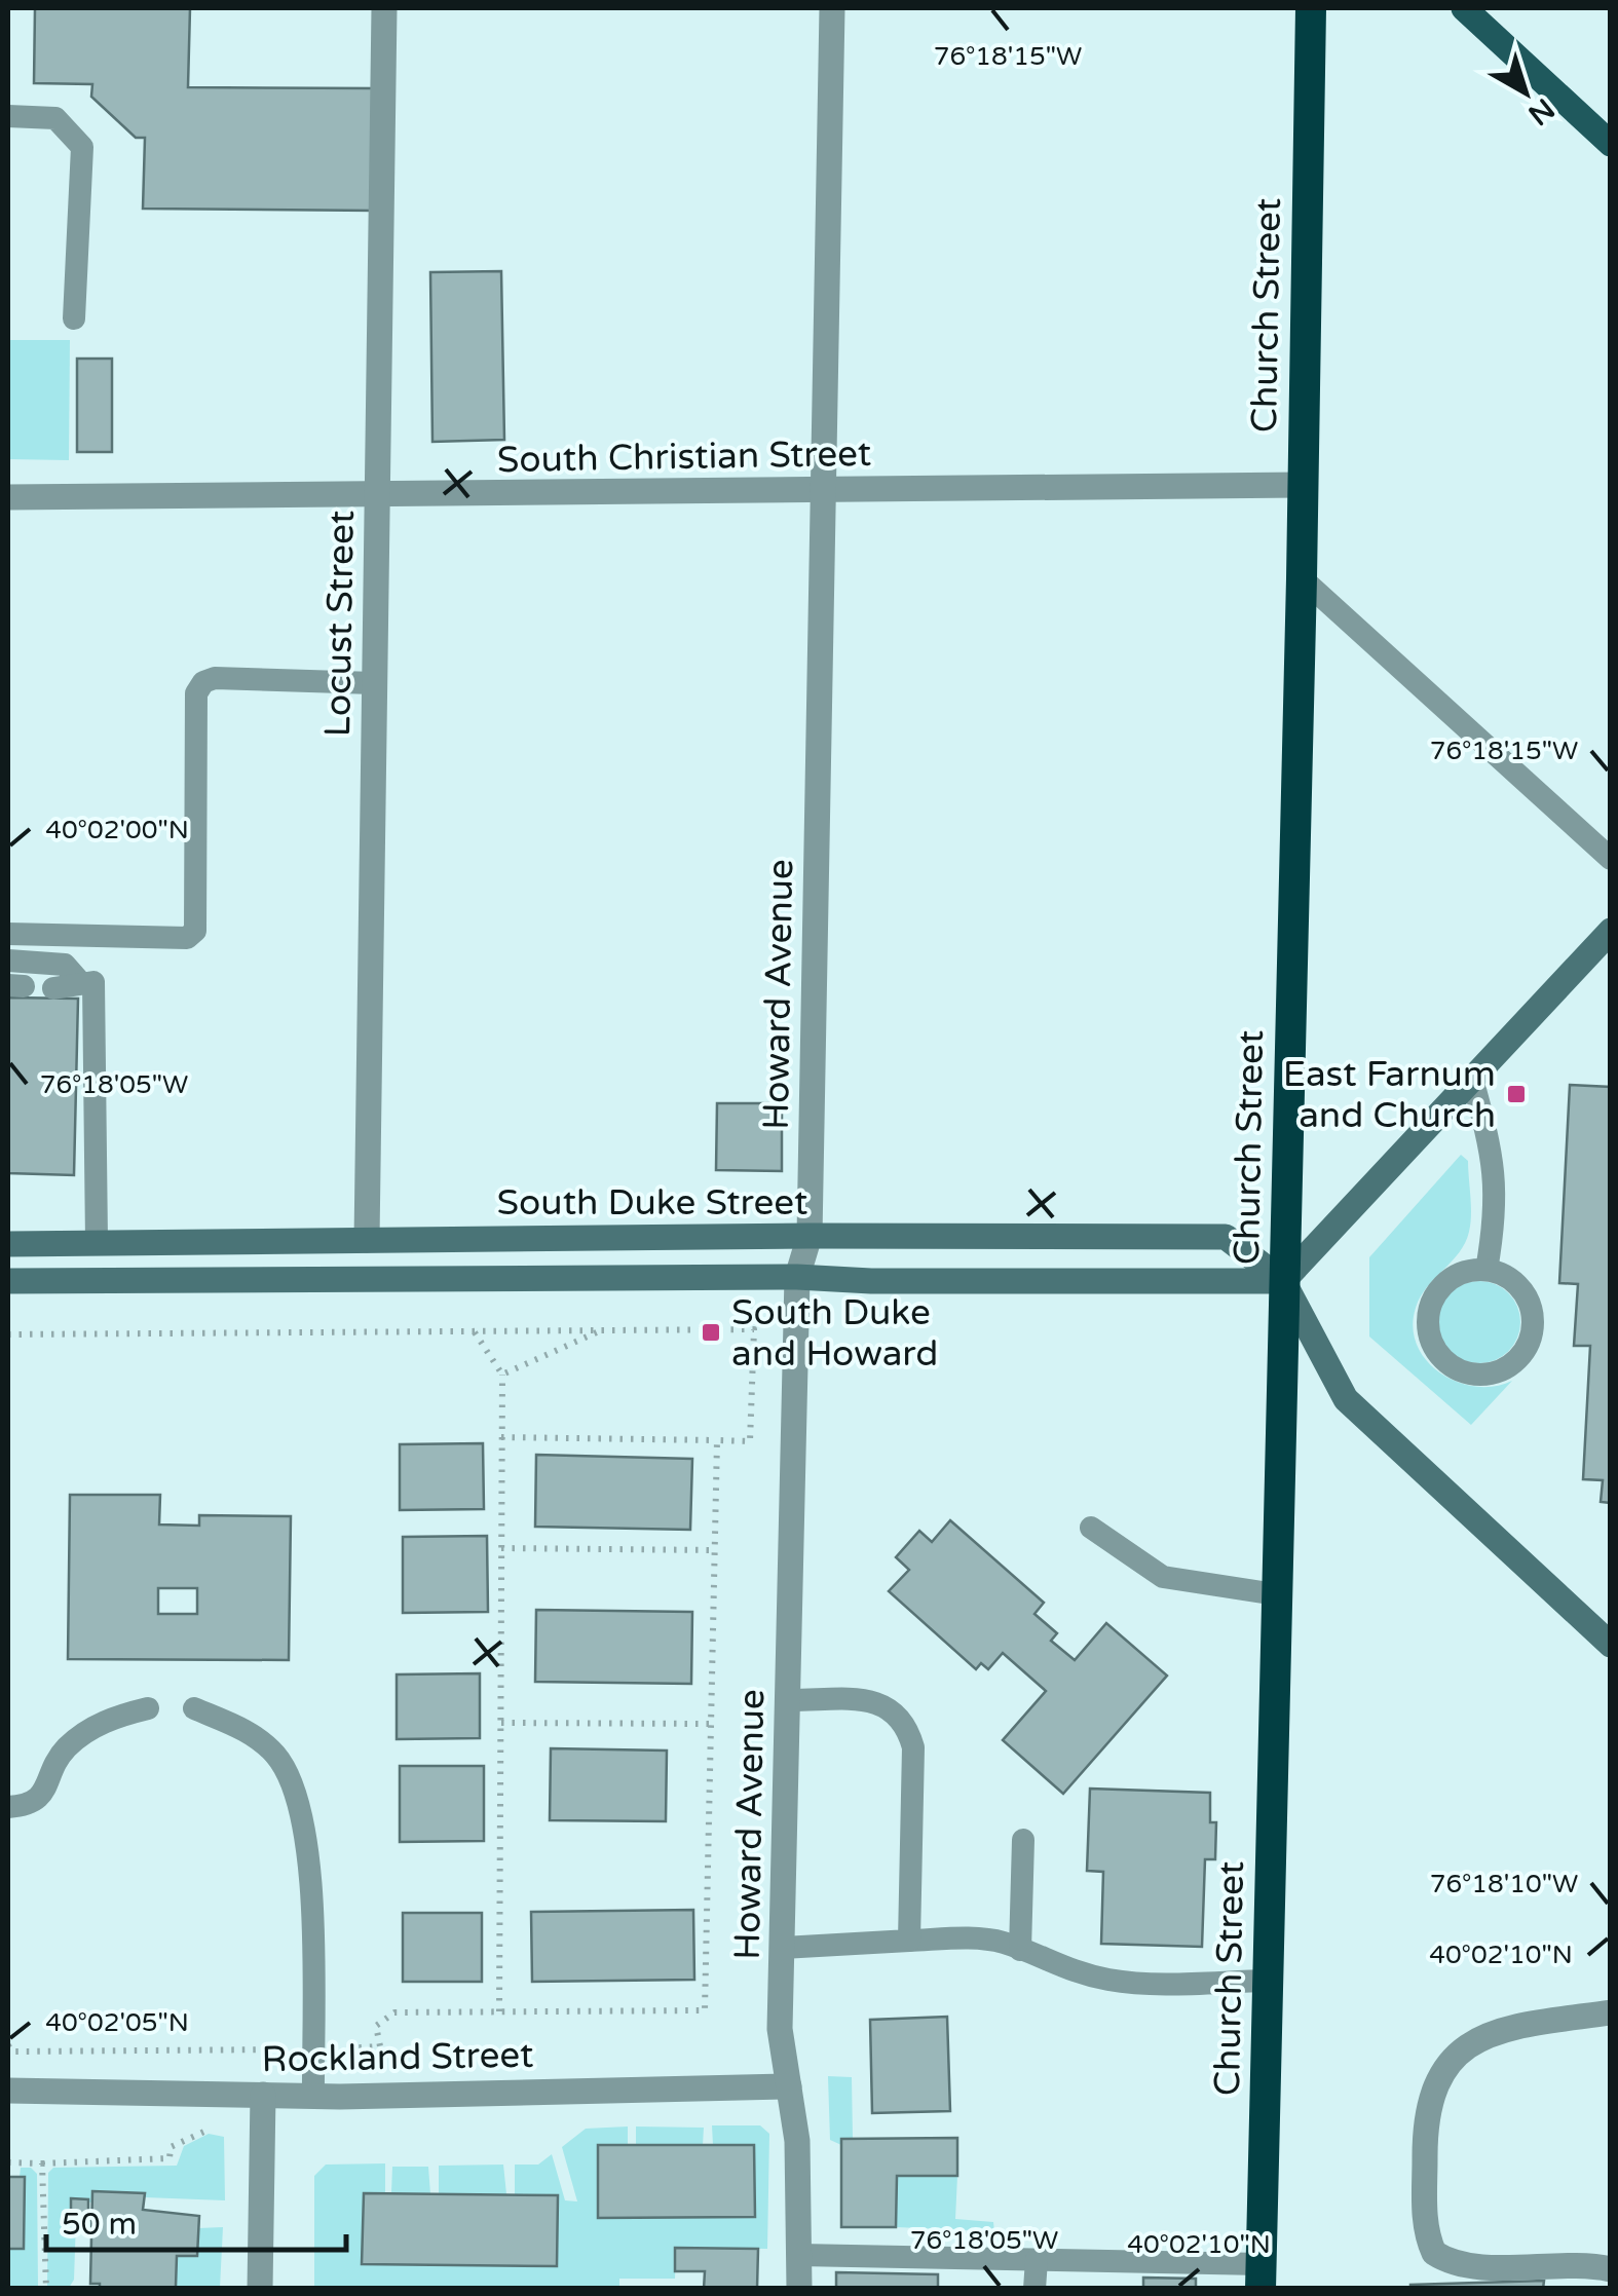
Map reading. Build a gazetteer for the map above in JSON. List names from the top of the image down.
{
  "streets": {
    "highway": ["Church Street"],
    "main road": ["South Duke Street"],
    "street": [
      "South Christian Street",
      "Locust Street",
      "Howard Avenue",
      "Rockland Street"
    ]
  },
  "crossings": [
    ["Church Street", "South Christian Street"],
    ["Church Street", "South Duke Street"],
    ["South Christian Street", "Locust Street"],
    ["South Christian Street", "Howard Avenue"],
    ["Locust Street", "South Duke Street"],
    ["Howard Avenue", "South Duke Street"],
    ["Howard Avenue", "Rockland Street"]
  ],
  "places": {
    "transit": ["East Farnum and Church", "South Duke and Howard"]
  },
  "scale_bar": "50 m",
  "north": "bottom right",
  "coordinates": [
    "76°18'15\"W",
    "40°02'00\"N",
    "76°18'05\"W",
    "76°18'10\"W",
    "40°02'10\"N",
    "40°02'05\"N"
  ]
}
